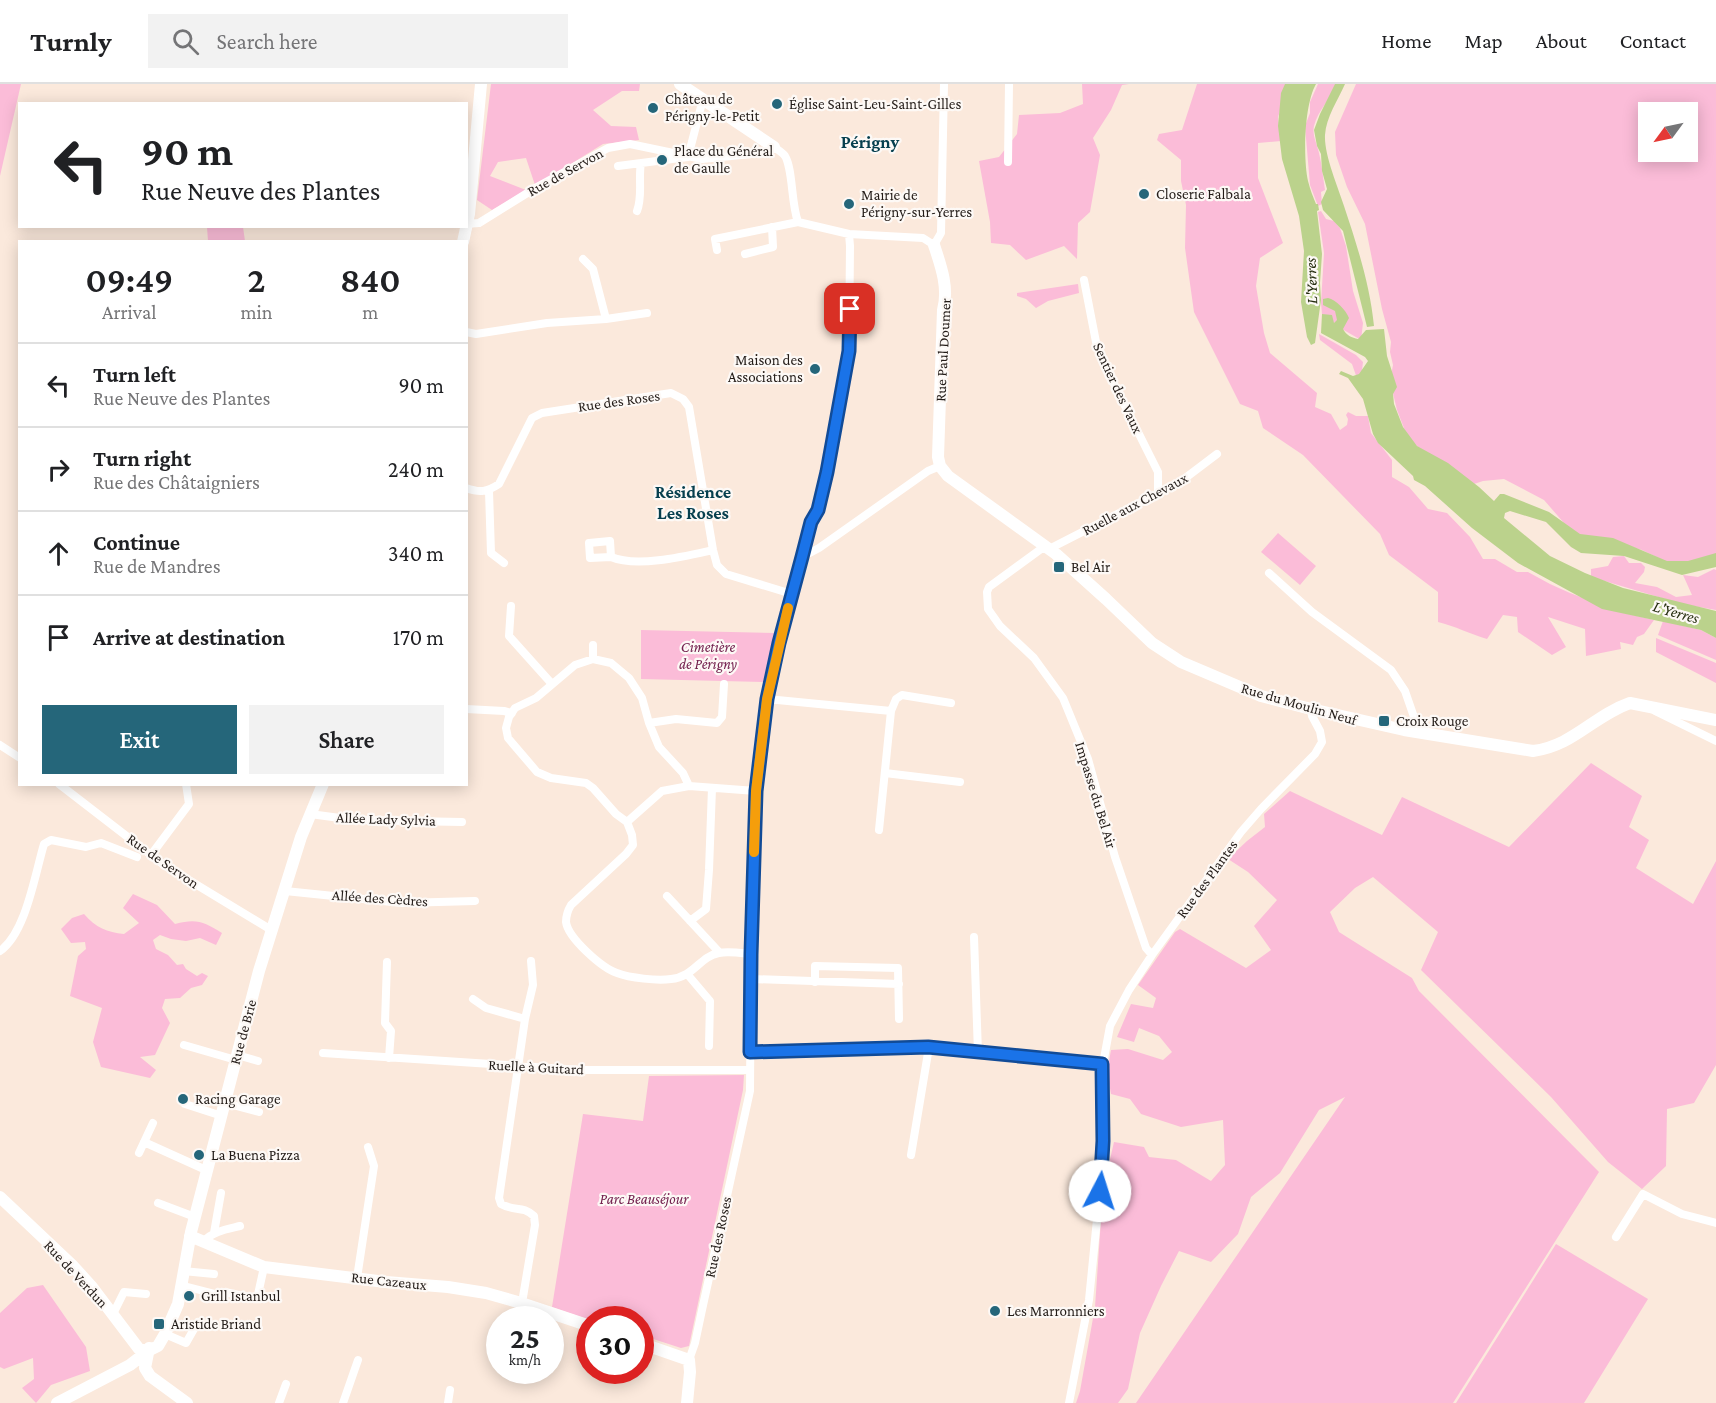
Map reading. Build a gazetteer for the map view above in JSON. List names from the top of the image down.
{
  "streets": {
    "street": [
      "Rue de Servon",
      "Rue Paul Doumer",
      "Sentier des Vaux",
      "Rue des Roses",
      "Ruelle aux Chevaux",
      "Rue du Moulin Neuf",
      "Impasse du Bel Air",
      "Allée Lady Sylvia",
      "Rue des Plantes",
      "Allée des Cèdres",
      "Rue de Brie",
      "Ruelle à Guitard",
      "Rue de Verdun",
      "Rue Cazeaux"
    ]
  },
  "crossings": [
    ["Rue de Servon", "Rue de Brie"],
    ["Rue Paul Doumer", "Rue du Moulin Neuf"],
    ["Sentier des Vaux", "Ruelle aux Chevaux"],
    ["Rue des Roses", "Ruelle à Guitard"],
    ["Ruelle aux Chevaux", "Rue du Moulin Neuf"],
    ["Ruelle aux Chevaux", "Impasse du Bel Air"],
    ["Rue du Moulin Neuf", "Impasse du Bel Air"],
    ["Rue du Moulin Neuf", "Rue des Plantes"],
    ["Impasse du Bel Air", "Rue des Plantes"],
    ["Allée Lady Sylvia", "Rue de Brie"],
    ["Allée des Cèdres", "Rue de Brie"],
    ["Rue de Brie", "Rue de Verdun"],
    ["Rue de Brie", "Rue Cazeaux"]
  ],
  "districts": ["Périgny", "Résidence Les Roses"],
  "water": ["L'Yerres"],
  "parks": ["Cimetière de Périgny", "Parc Beauséjour"],
  "places": {
    "other": [
      "Église Saint-Leu-Saint-Gilles",
      "Château de Périgny-le-Petit",
      "Place du Général de Gaulle",
      "Closerie Falbala",
      "Mairie de Périgny-sur-Yerres",
      "Maison des Associations",
      "Racing Garage",
      "La Buena Pizza",
      "Grill Istanbul",
      "Les Marronniers"
    ],
    "transit": ["Bel Air", "Croix Rouge", "Aristide Briand"]
  },
  "north": "bottom left",
  "page": {
    "header": "Turnly",
    "search": "Search here",
    "nav": [
      "Home",
      "Map",
      "About",
      "Contact"
    ],
    "turn": ["90 m", "Rue Neuve des Plantes"],
    "eta": [
      "09:49",
      "Arrival",
      "2",
      "min",
      "840",
      "m"
    ],
    "list": [
      {
        "name": "Turn left",
        "note": "Rue Neuve des Plantes",
        "value": "90 m"
      },
      {
        "name": "Turn right",
        "note": "Rue des Châtaigniers",
        "value": "240 m"
      },
      {
        "name": "Continue",
        "note": "Rue de Mandres",
        "value": "340 m"
      },
      {
        "name": "Arrive at destination",
        "value": "170 m"
      }
    ],
    "buttons": ["Exit", "Share"],
    "speed": "25 km/h",
    "limit": "30"
  }
}
